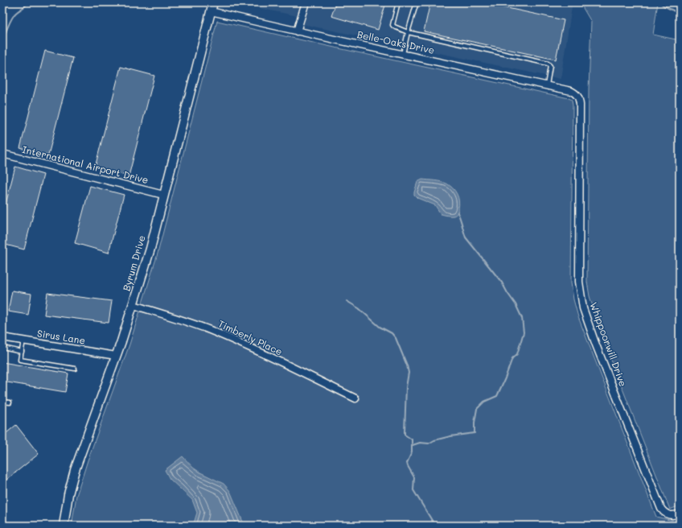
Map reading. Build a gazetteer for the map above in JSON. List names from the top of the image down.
{
  "streets": {
    "street": [
      "Belle-Oaks Drive",
      "International Airport Drive",
      "Byrum Drive",
      "Sirus Lane",
      "Timberly Place",
      "Whippoorwill Drive"
    ]
  },
  "crossings": [
    ["Belle-Oaks Drive", "Byrum Drive"],
    ["Belle-Oaks Drive", "Whippoorwill Drive"],
    ["International Airport Drive", "Byrum Drive"],
    ["Byrum Drive", "Sirus Lane"],
    ["Byrum Drive", "Timberly Place"]
  ]
}
